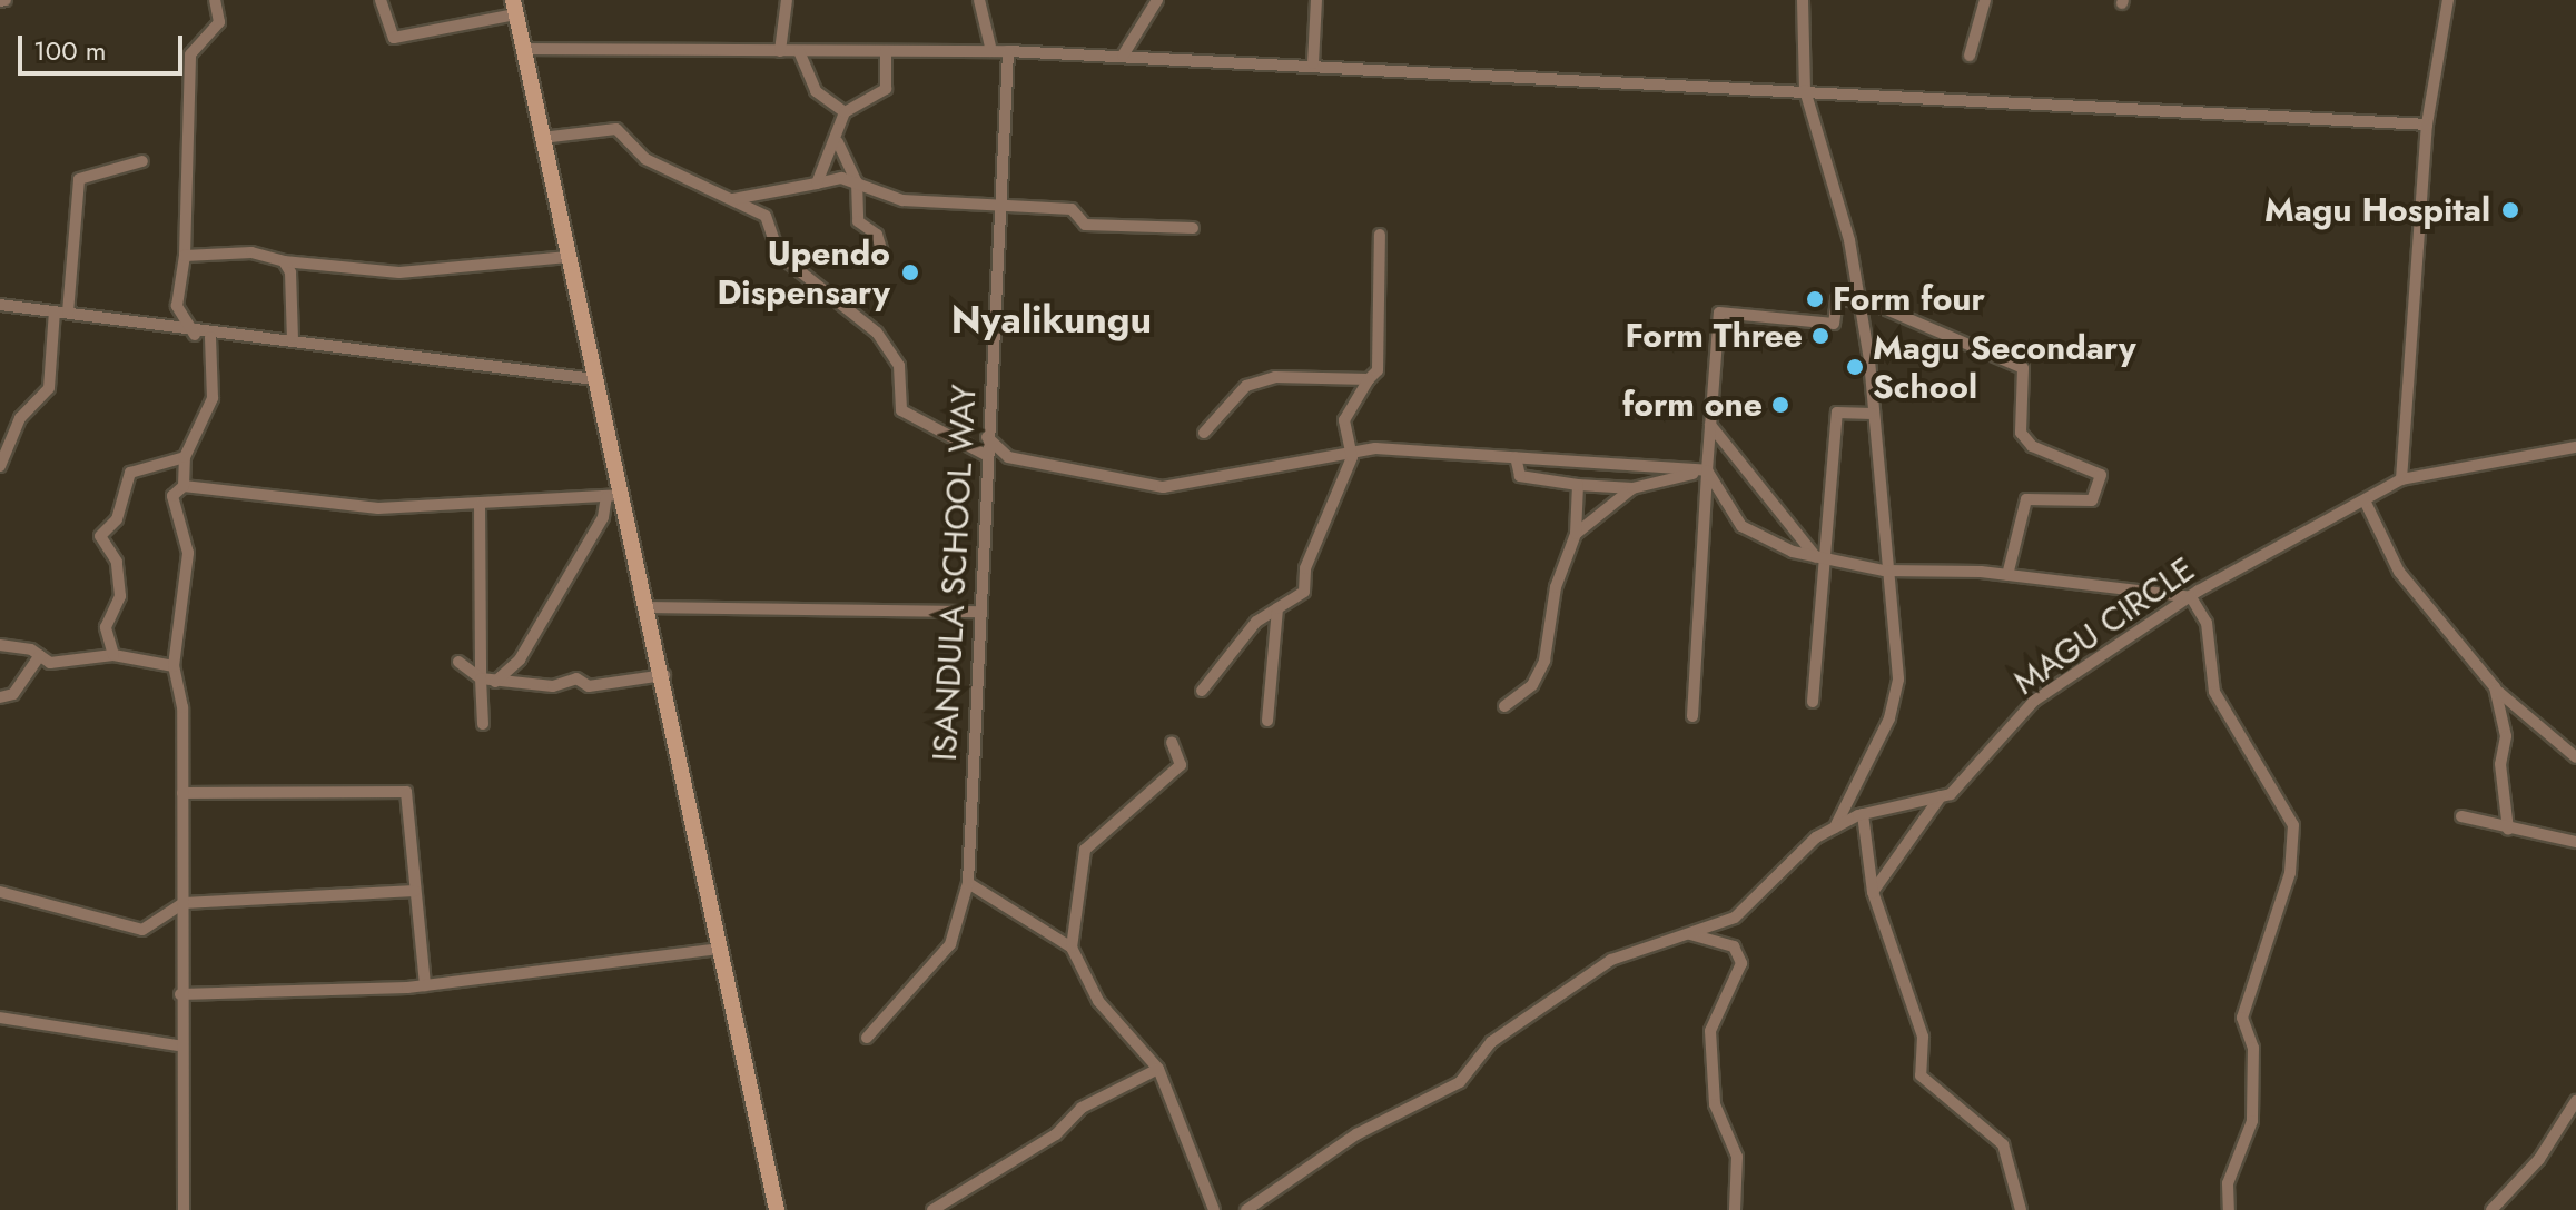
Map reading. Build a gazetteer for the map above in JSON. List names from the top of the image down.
{
  "streets": {
    "street": ["ISANDULA SCHOOL WAY", "MAGU CIRCLE"]
  },
  "districts": ["Nyalikungu"],
  "places": [
    "Magu Hospital",
    "Upendo Dispensary",
    "Form four",
    "Form Three",
    "Magu Secondary School",
    "form one"
  ],
  "scale_bar": "100 m"
}
